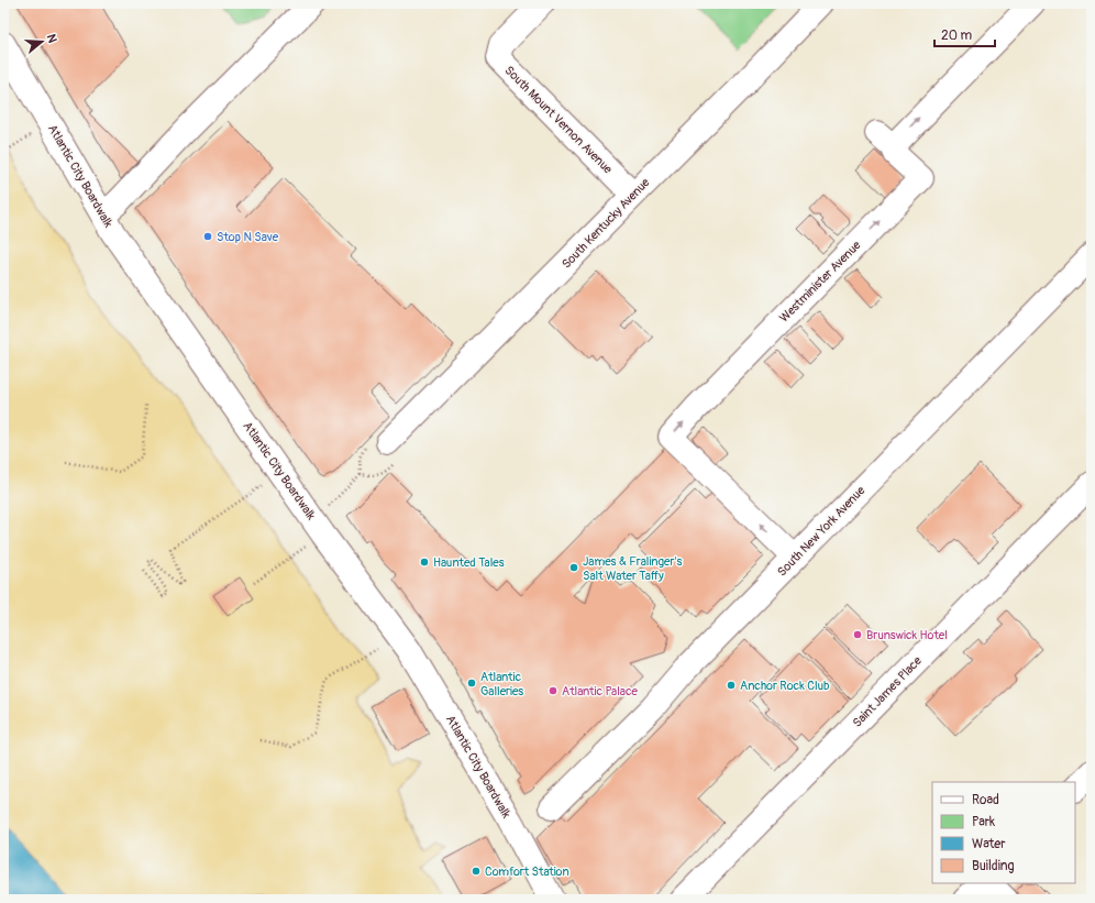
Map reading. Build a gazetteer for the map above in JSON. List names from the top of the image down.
{
  "streets": {
    "street": [
      "South Mount Vernon Avenue",
      "Atlantic City Boardwalk",
      "South Kentucky Avenue",
      "Westminister Avenue",
      "South New York Avenue",
      "Saint James Place"
    ]
  },
  "crossings": [
    ["South Mount Vernon Avenue", "South Kentucky Avenue"],
    ["Westminister Avenue", "South New York Avenue"]
  ],
  "places": [
    "Stop N Save",
    "Haunted Tales",
    "James & Fralinger's Salt Water Taffy",
    "Brunswick Hotel",
    "Atlantic Galleries",
    "Anchor Rock Club",
    "Atlantic Palace",
    "Comfort Station"
  ],
  "legend": [
    "Road",
    "Park",
    "Water",
    "Building"
  ],
  "scale_bar": "20 m",
  "north": "right"
}
